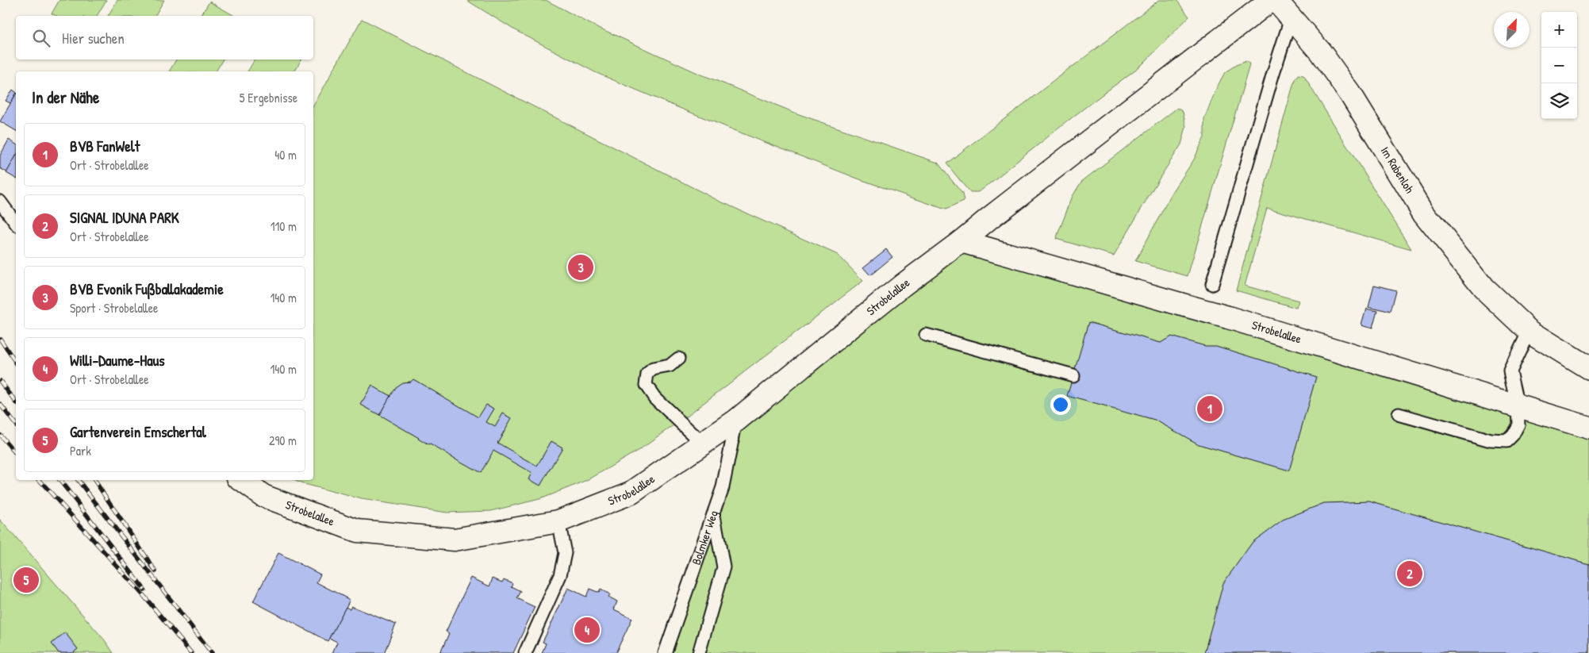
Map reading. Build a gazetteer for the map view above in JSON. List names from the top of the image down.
{
  "streets": {
    "street": ["Im Rabenloh", "Strobelallee"],
    "lane": ["Bolmker Weg"]
  },
  "crossings": [
    ["Strobelallee", "Bolmker Weg"]
  ],
  "north": "top right",
  "page": {
    "map_buttons": ["+", "−"],
    "search": "Hier suchen",
    "heading": ["In der Nähe", "5 Ergebnisse"],
    "list": [
      {
        "mark": "1",
        "name": "BVB FanWelt",
        "note": "Ort · Strobelallee",
        "value": "40 m"
      },
      {
        "mark": "2",
        "name": "SIGNAL IDUNA PARK",
        "note": "Ort · Strobelallee",
        "value": "110 m"
      },
      {
        "mark": "3",
        "name": "BVB Evonik Fußballakademie",
        "note": "Sport · Strobelallee",
        "value": "140 m"
      },
      {
        "mark": "4",
        "name": "Willi-Daume-Haus",
        "note": "Ort · Strobelallee",
        "value": "140 m"
      },
      {
        "mark": "5",
        "name": "Gartenverein Emschertal",
        "note": "Park",
        "value": "290 m"
      }
    ],
    "pins": [
      "3",
      "1",
      "2",
      "5",
      "4"
    ]
  }
}
